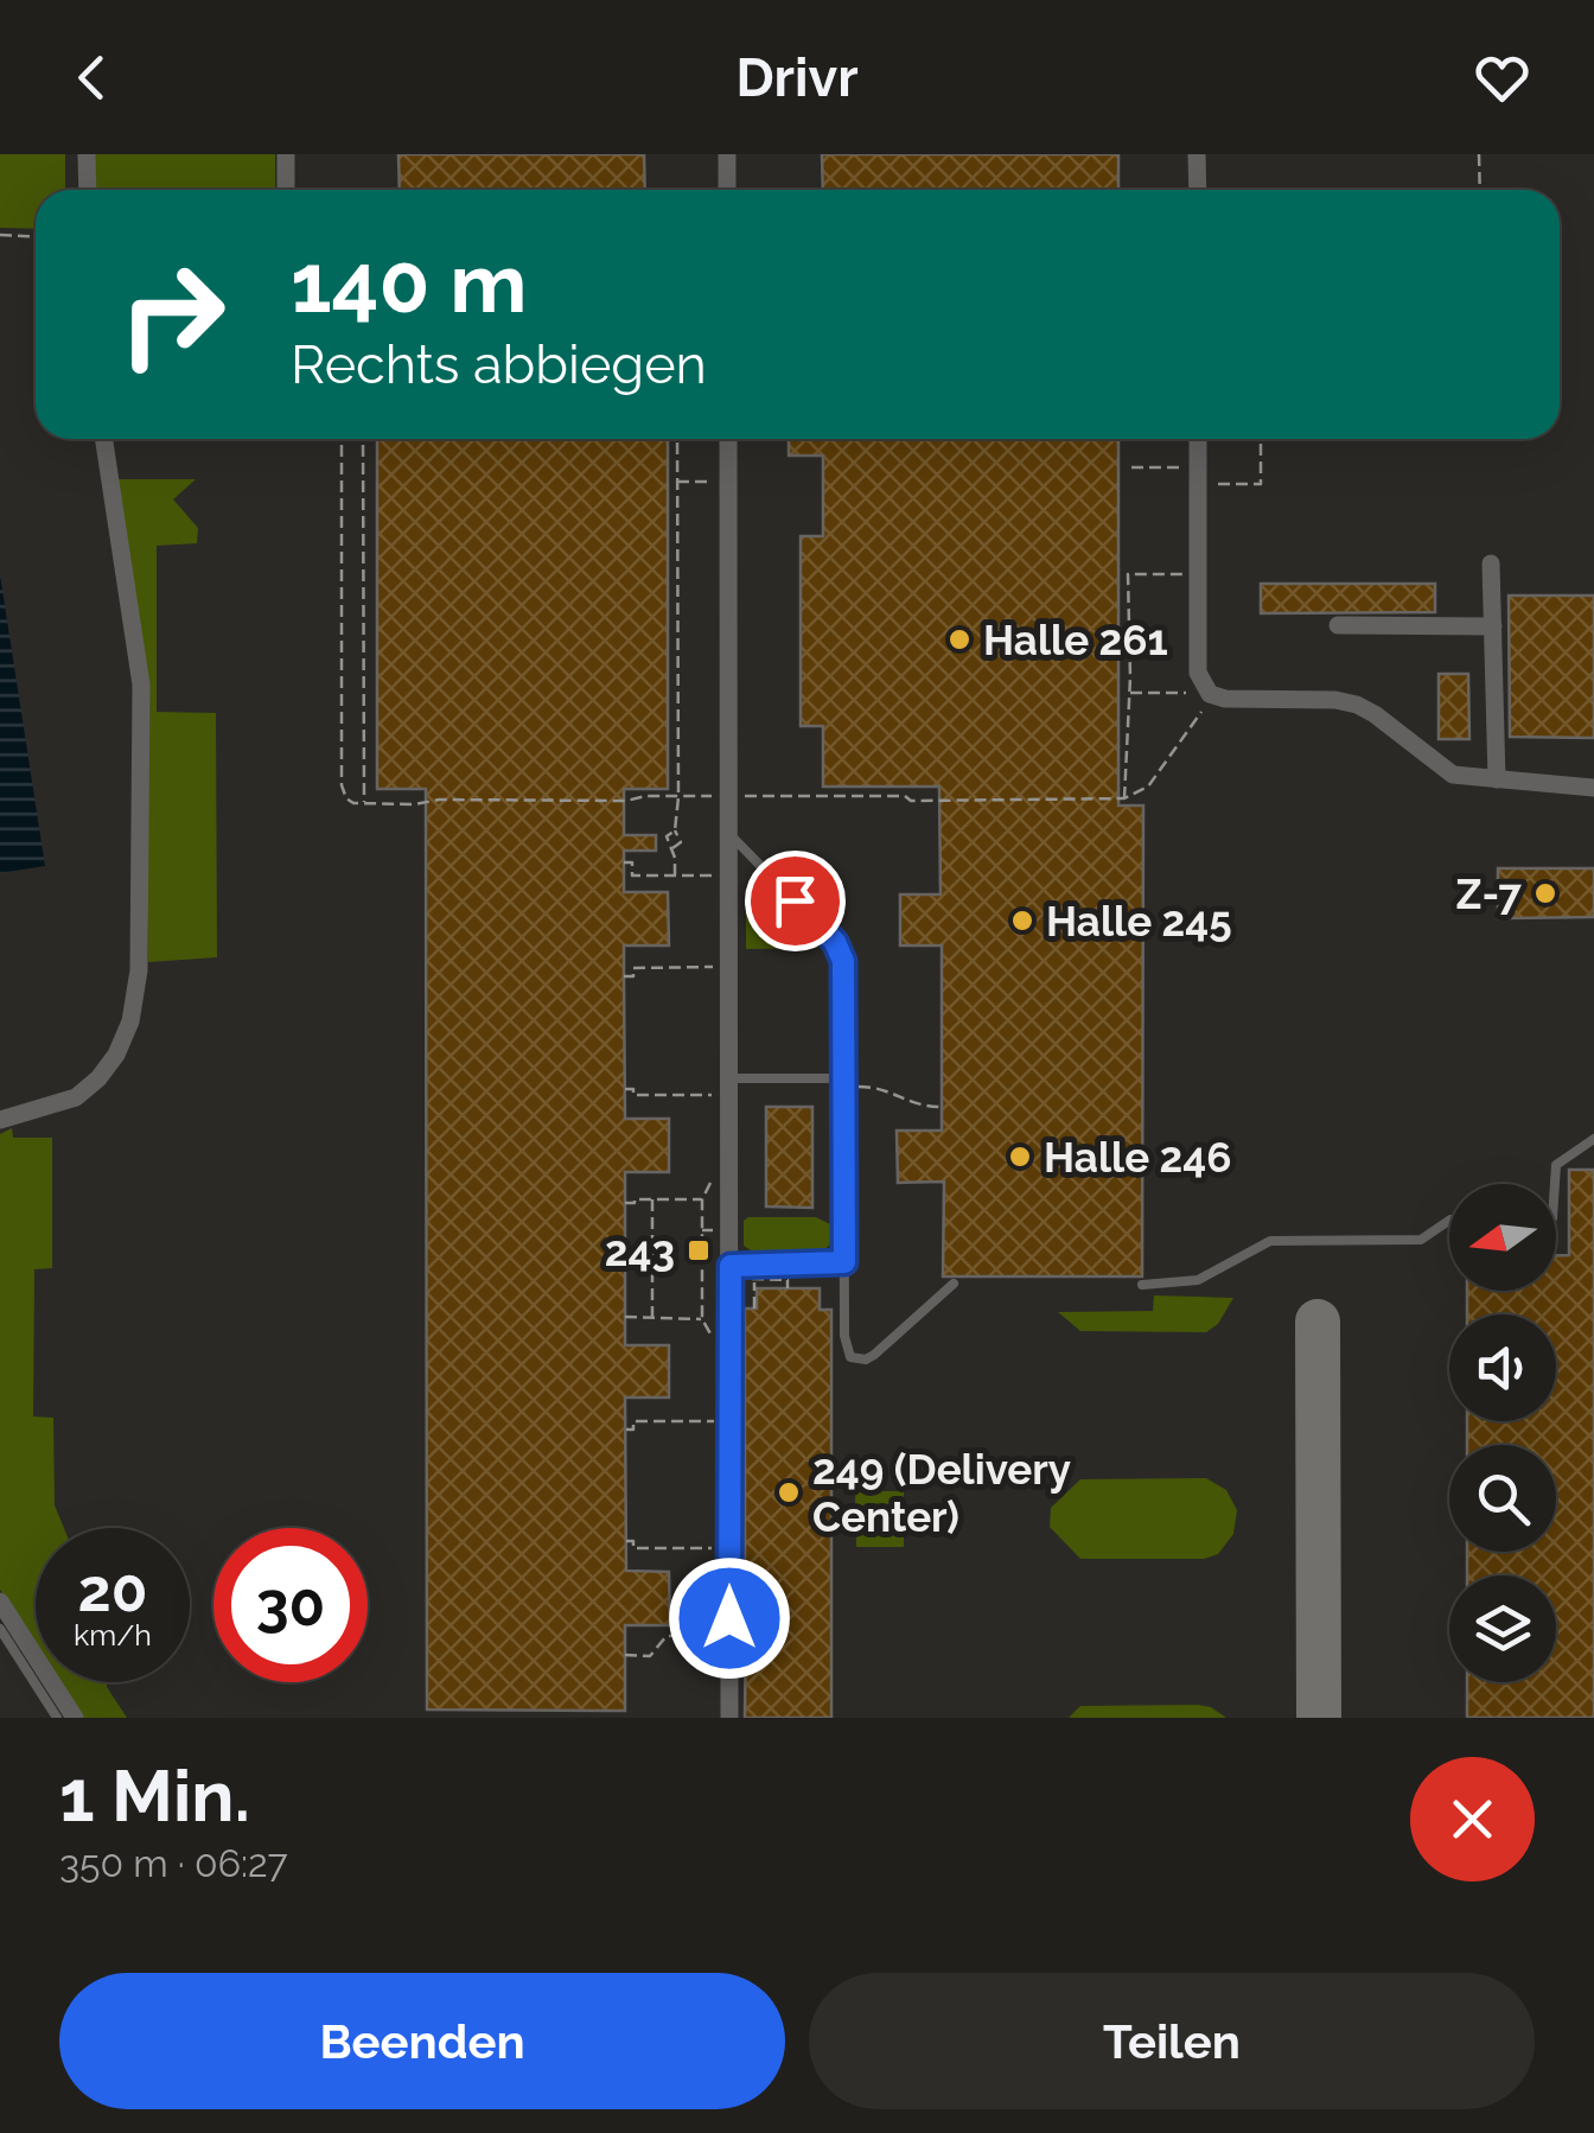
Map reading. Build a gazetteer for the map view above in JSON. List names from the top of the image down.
{
  "places": {
    "other": [
      "Halle 261",
      "Z-7",
      "Halle 245",
      "Halle 246",
      "249 (Delivery Center)"
    ],
    "transit": ["243"]
  },
  "north": "left",
  "page": {
    "header": "Drivr",
    "turn": ["140 m", "Rechts abbiegen"],
    "speed": "20 km/h",
    "limit": "30",
    "heading": ["1 Min.", "350 m · 06:27"],
    "buttons": ["Beenden", "Teilen"]
  }
}
